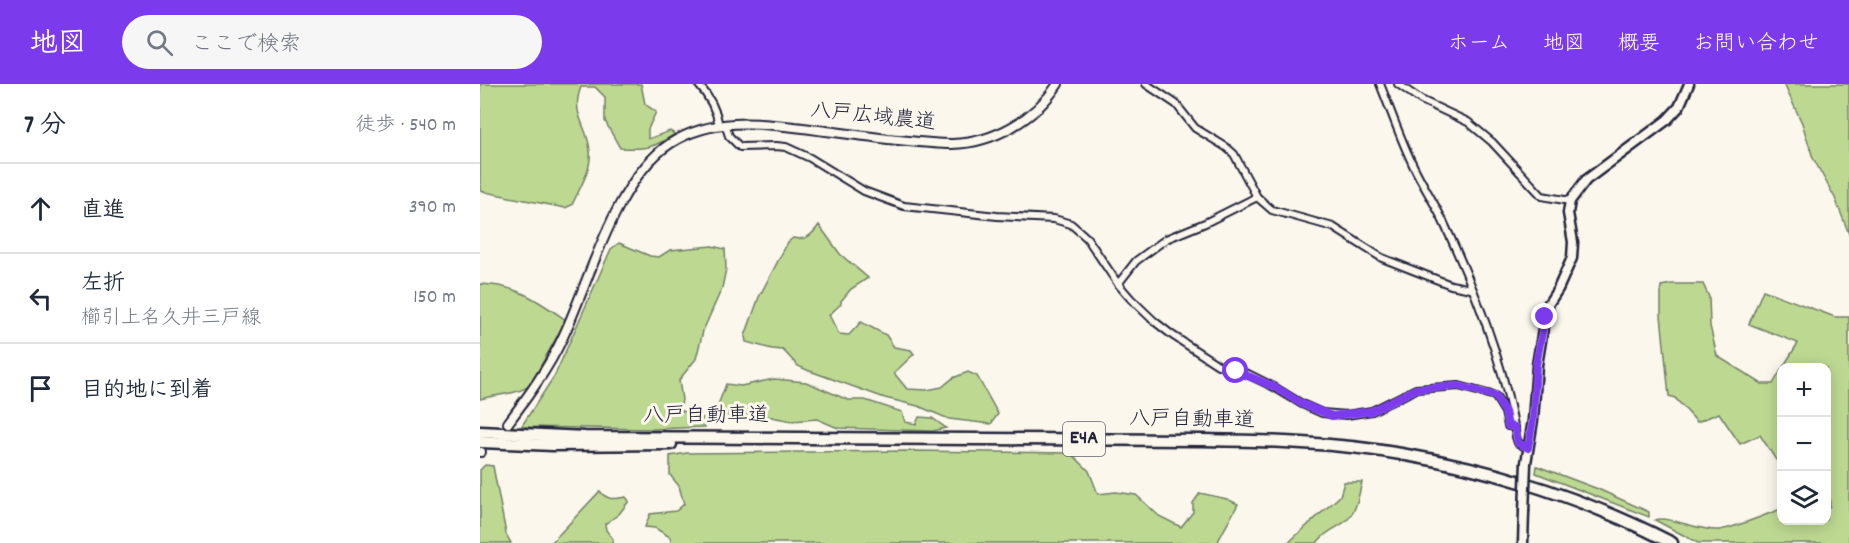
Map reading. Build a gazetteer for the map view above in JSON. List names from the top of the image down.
{
  "streets": {
    "highway": ["八戸自動車道", "E4A"],
    "street": ["八戸広域農道"]
  },
  "page": {
    "header": "地図",
    "search": "ここで検索",
    "nav": [
      "ホーム",
      "地図",
      "概要",
      "お問い合わせ"
    ],
    "heading": ["7 分", "徒歩 · 540 m"],
    "list": [
      ["直進", "390 m"],
      ["左折", "櫛引上名久井三戸線", "150 m"],
      "目的地に到着"
    ],
    "map_buttons": ["+", "−"]
  }
}
